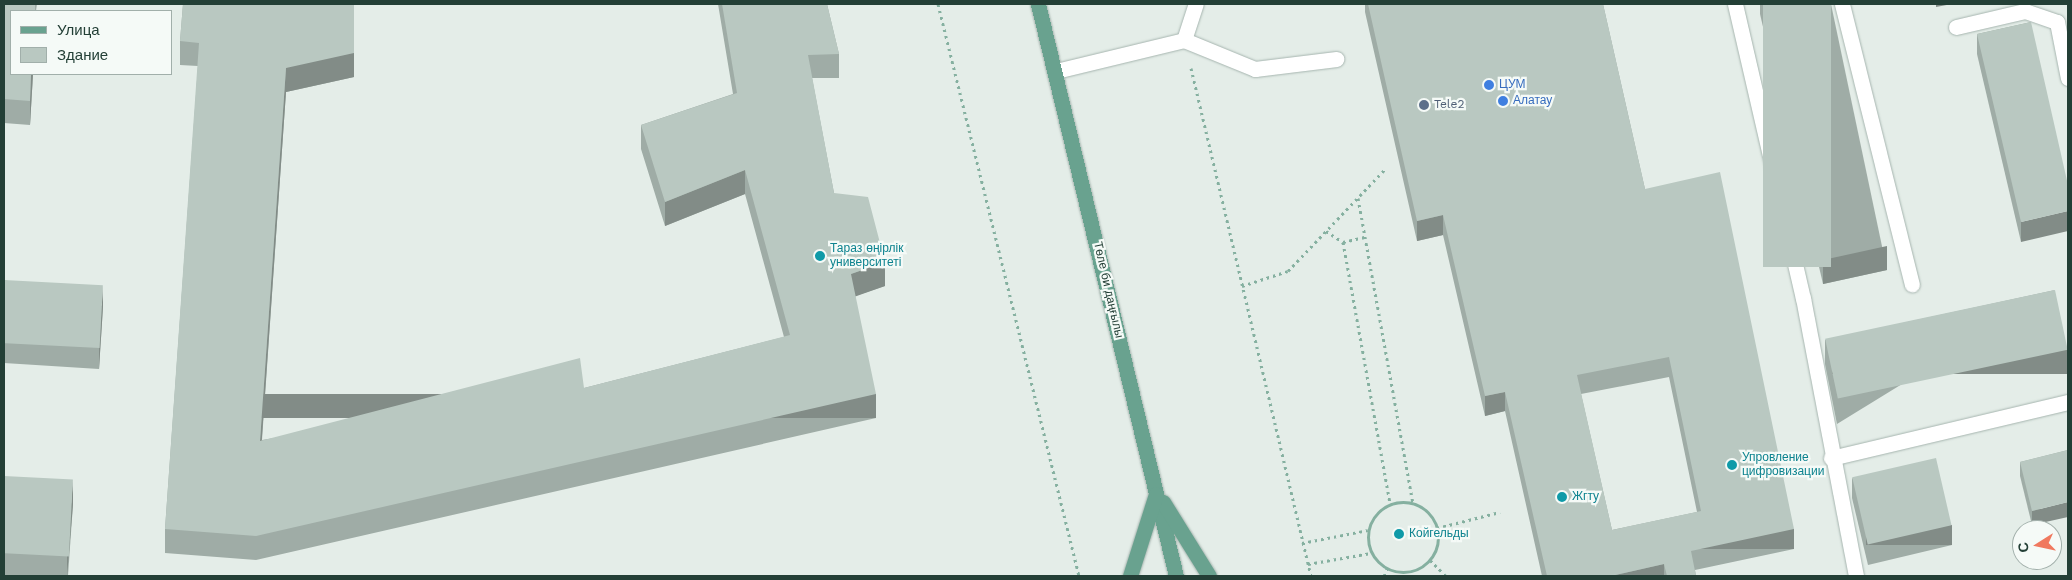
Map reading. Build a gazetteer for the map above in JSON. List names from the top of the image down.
{
  "streets": {
    "main road": ["Төле би даңғылы"]
  },
  "places": [
    "ЦУМ",
    "Алатау",
    "Tele2",
    "Тараз өңірлік университеті",
    "Упровление цифровизации",
    "Жгту",
    "Койгельды"
  ],
  "legend": ["Улица", "Здание"],
  "north": "left"
}
